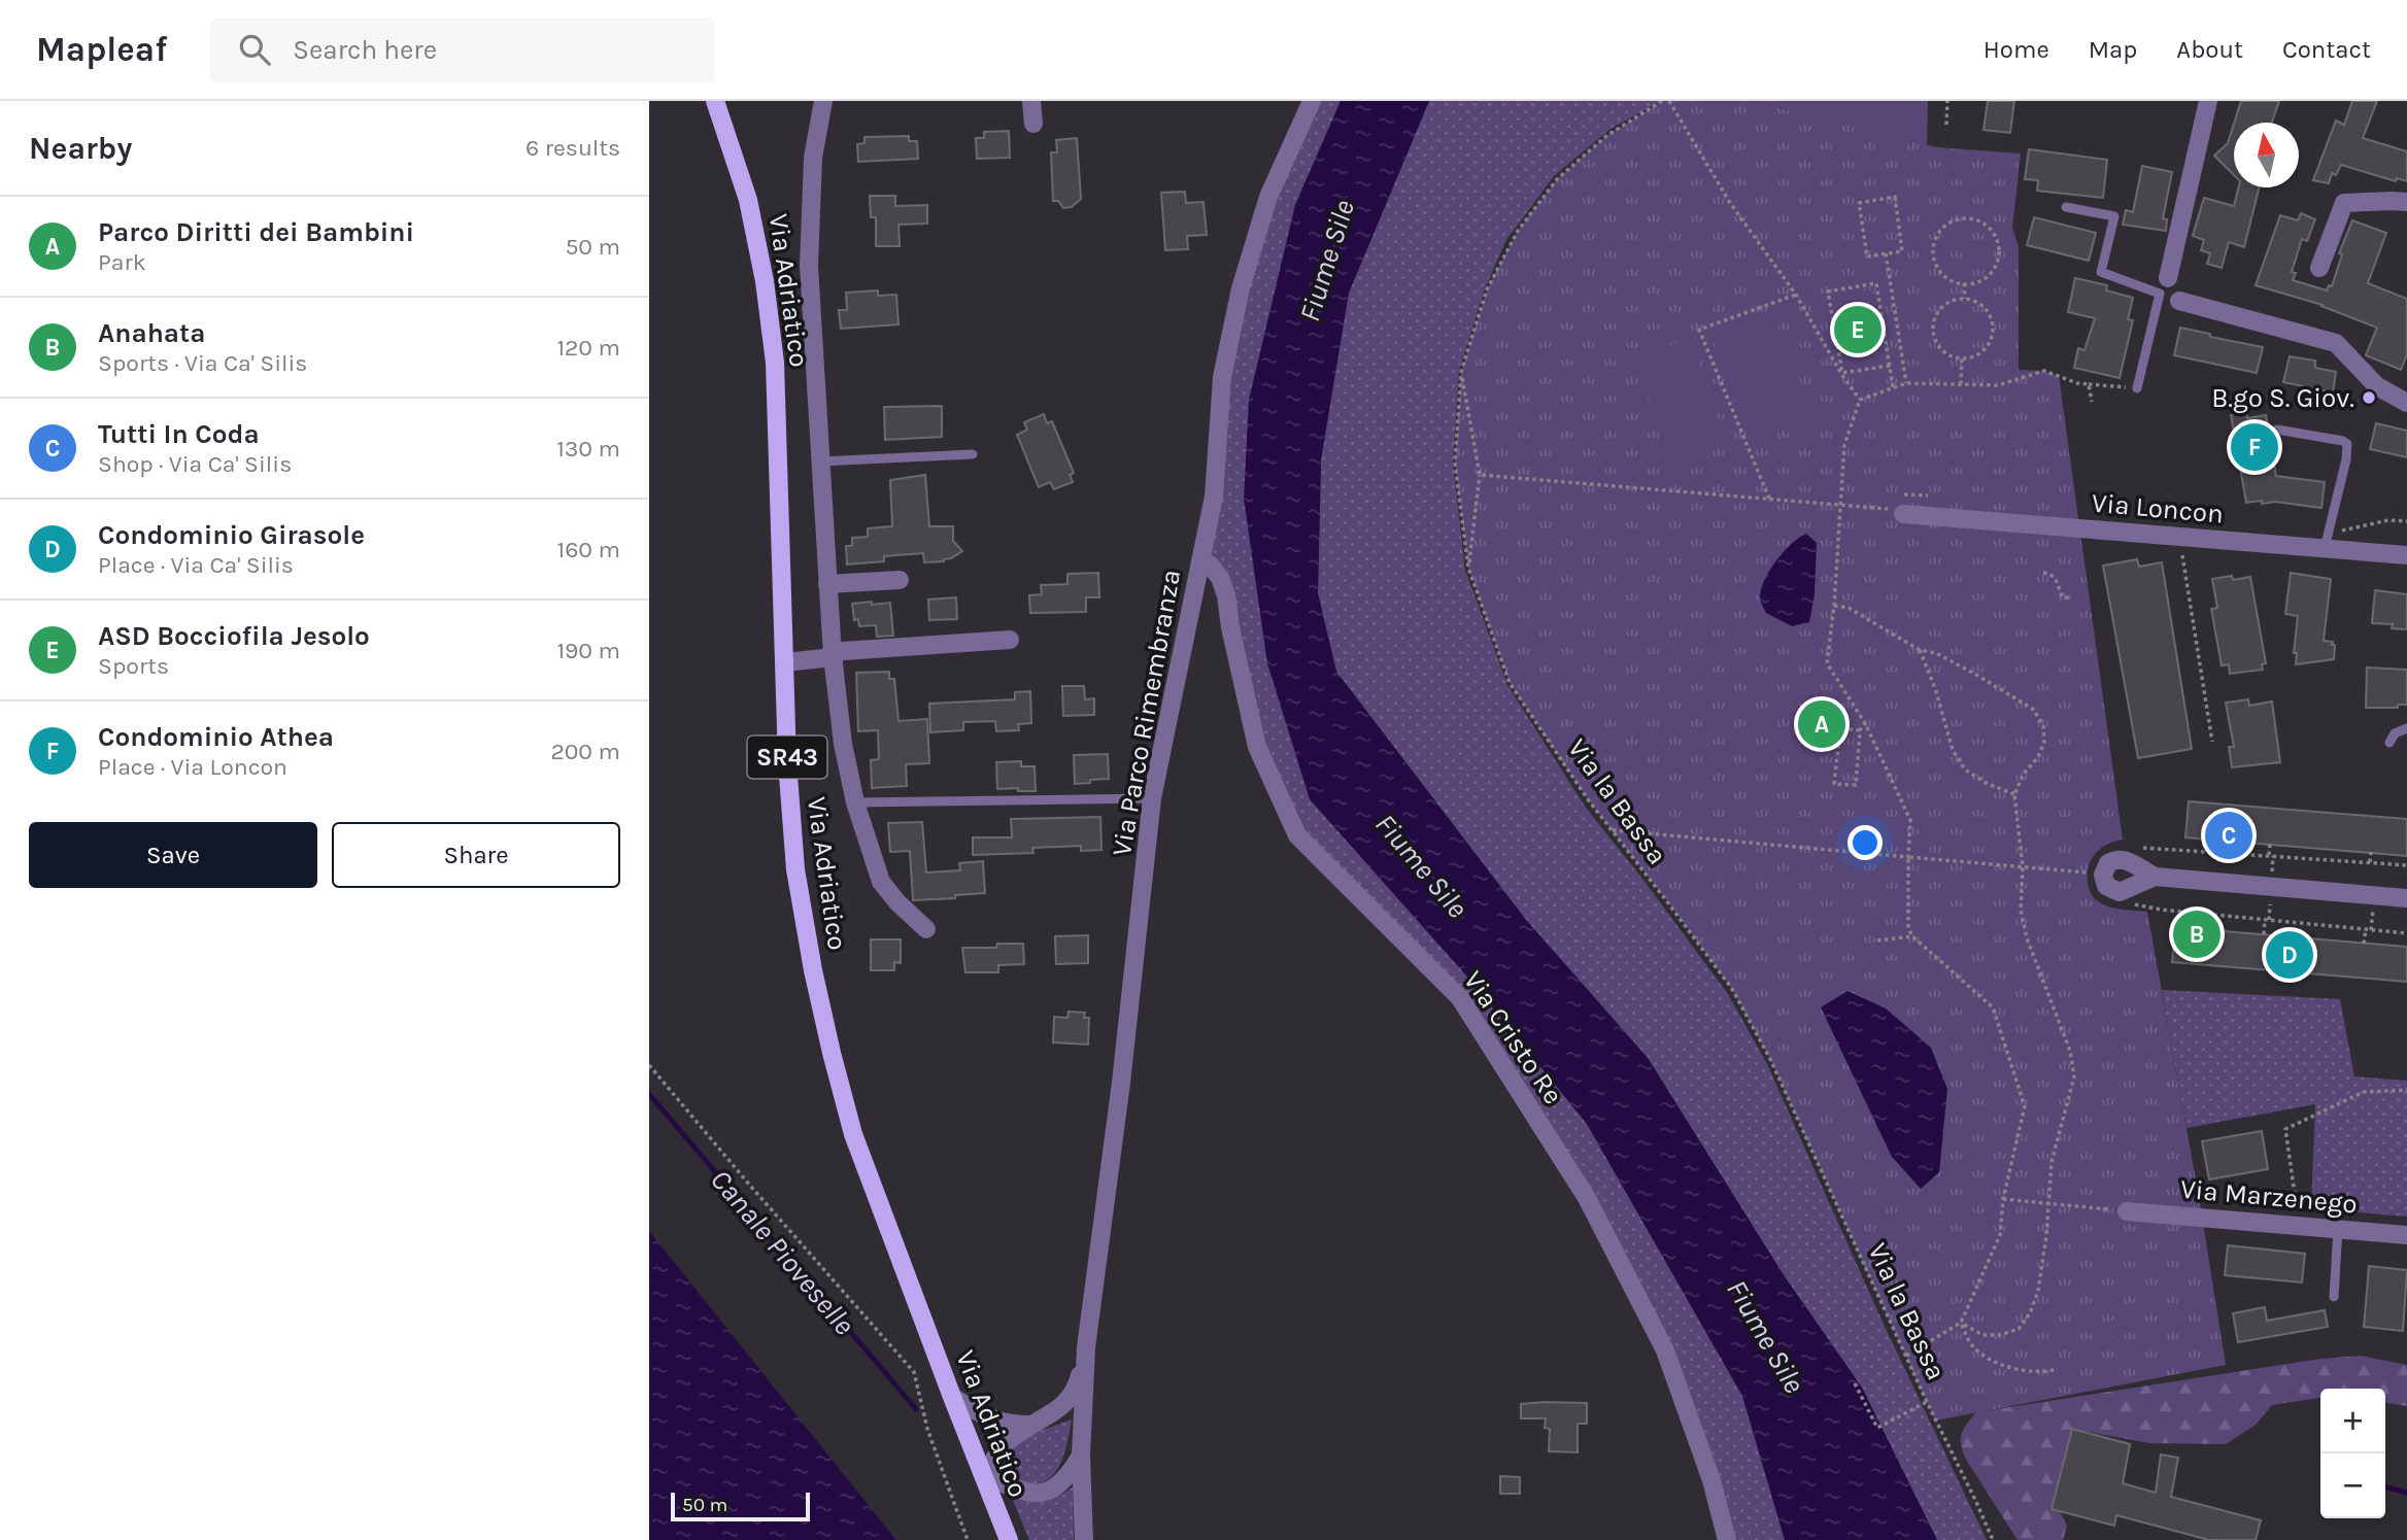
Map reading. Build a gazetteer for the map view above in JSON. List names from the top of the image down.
{
  "streets": {
    "main road": ["Via Adriatico", "SR43"],
    "street": [
      "Via Loncon",
      "Via Parco Rimembranza",
      "Via Cristo Re",
      "Via Marzenego"
    ],
    "path": ["Via la Bassa"]
  },
  "crossings": [
    ["Via Adriatico", "Via Parco Rimembranza"],
    ["Via Parco Rimembranza", "Via Cristo Re"]
  ],
  "water": ["Fiume Sile", "Canale Pioveselle"],
  "places": ["B.go S. Giov."],
  "scale_bar": "50 m",
  "north": "top",
  "page": {
    "header": "Mapleaf",
    "search": "Search here",
    "nav": [
      "Home",
      "Map",
      "About",
      "Contact"
    ],
    "heading": ["Nearby", "6 results"],
    "list": [
      {
        "mark": "A",
        "name": "Parco Diritti dei Bambini",
        "note": "Park",
        "value": "50 m"
      },
      {
        "mark": "B",
        "name": "Anahata",
        "note": "Sports · Via Ca' Silis",
        "value": "120 m"
      },
      {
        "mark": "C",
        "name": "Tutti In Coda",
        "note": "Shop · Via Ca' Silis",
        "value": "130 m"
      },
      {
        "mark": "D",
        "name": "Condominio Girasole",
        "note": "Place · Via Ca' Silis",
        "value": "160 m"
      },
      {
        "mark": "E",
        "name": "ASD Bocciofila Jesolo",
        "note": "Sports",
        "value": "190 m"
      },
      {
        "mark": "F",
        "name": "Condominio Athea",
        "note": "Place · Via Loncon",
        "value": "200 m"
      }
    ],
    "pins": [
      "E",
      "F",
      "A",
      "C",
      "B",
      "D"
    ],
    "buttons": ["Save", "Share"],
    "map_buttons": ["+", "−"],
    "scale": "50 m"
  }
}
